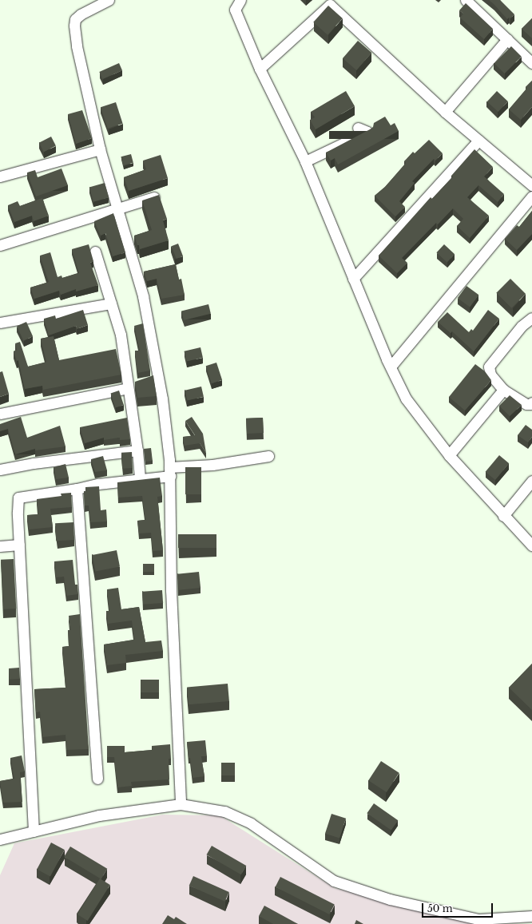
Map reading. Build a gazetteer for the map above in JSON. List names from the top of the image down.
{
  "scale_bar": "50 m"
}
